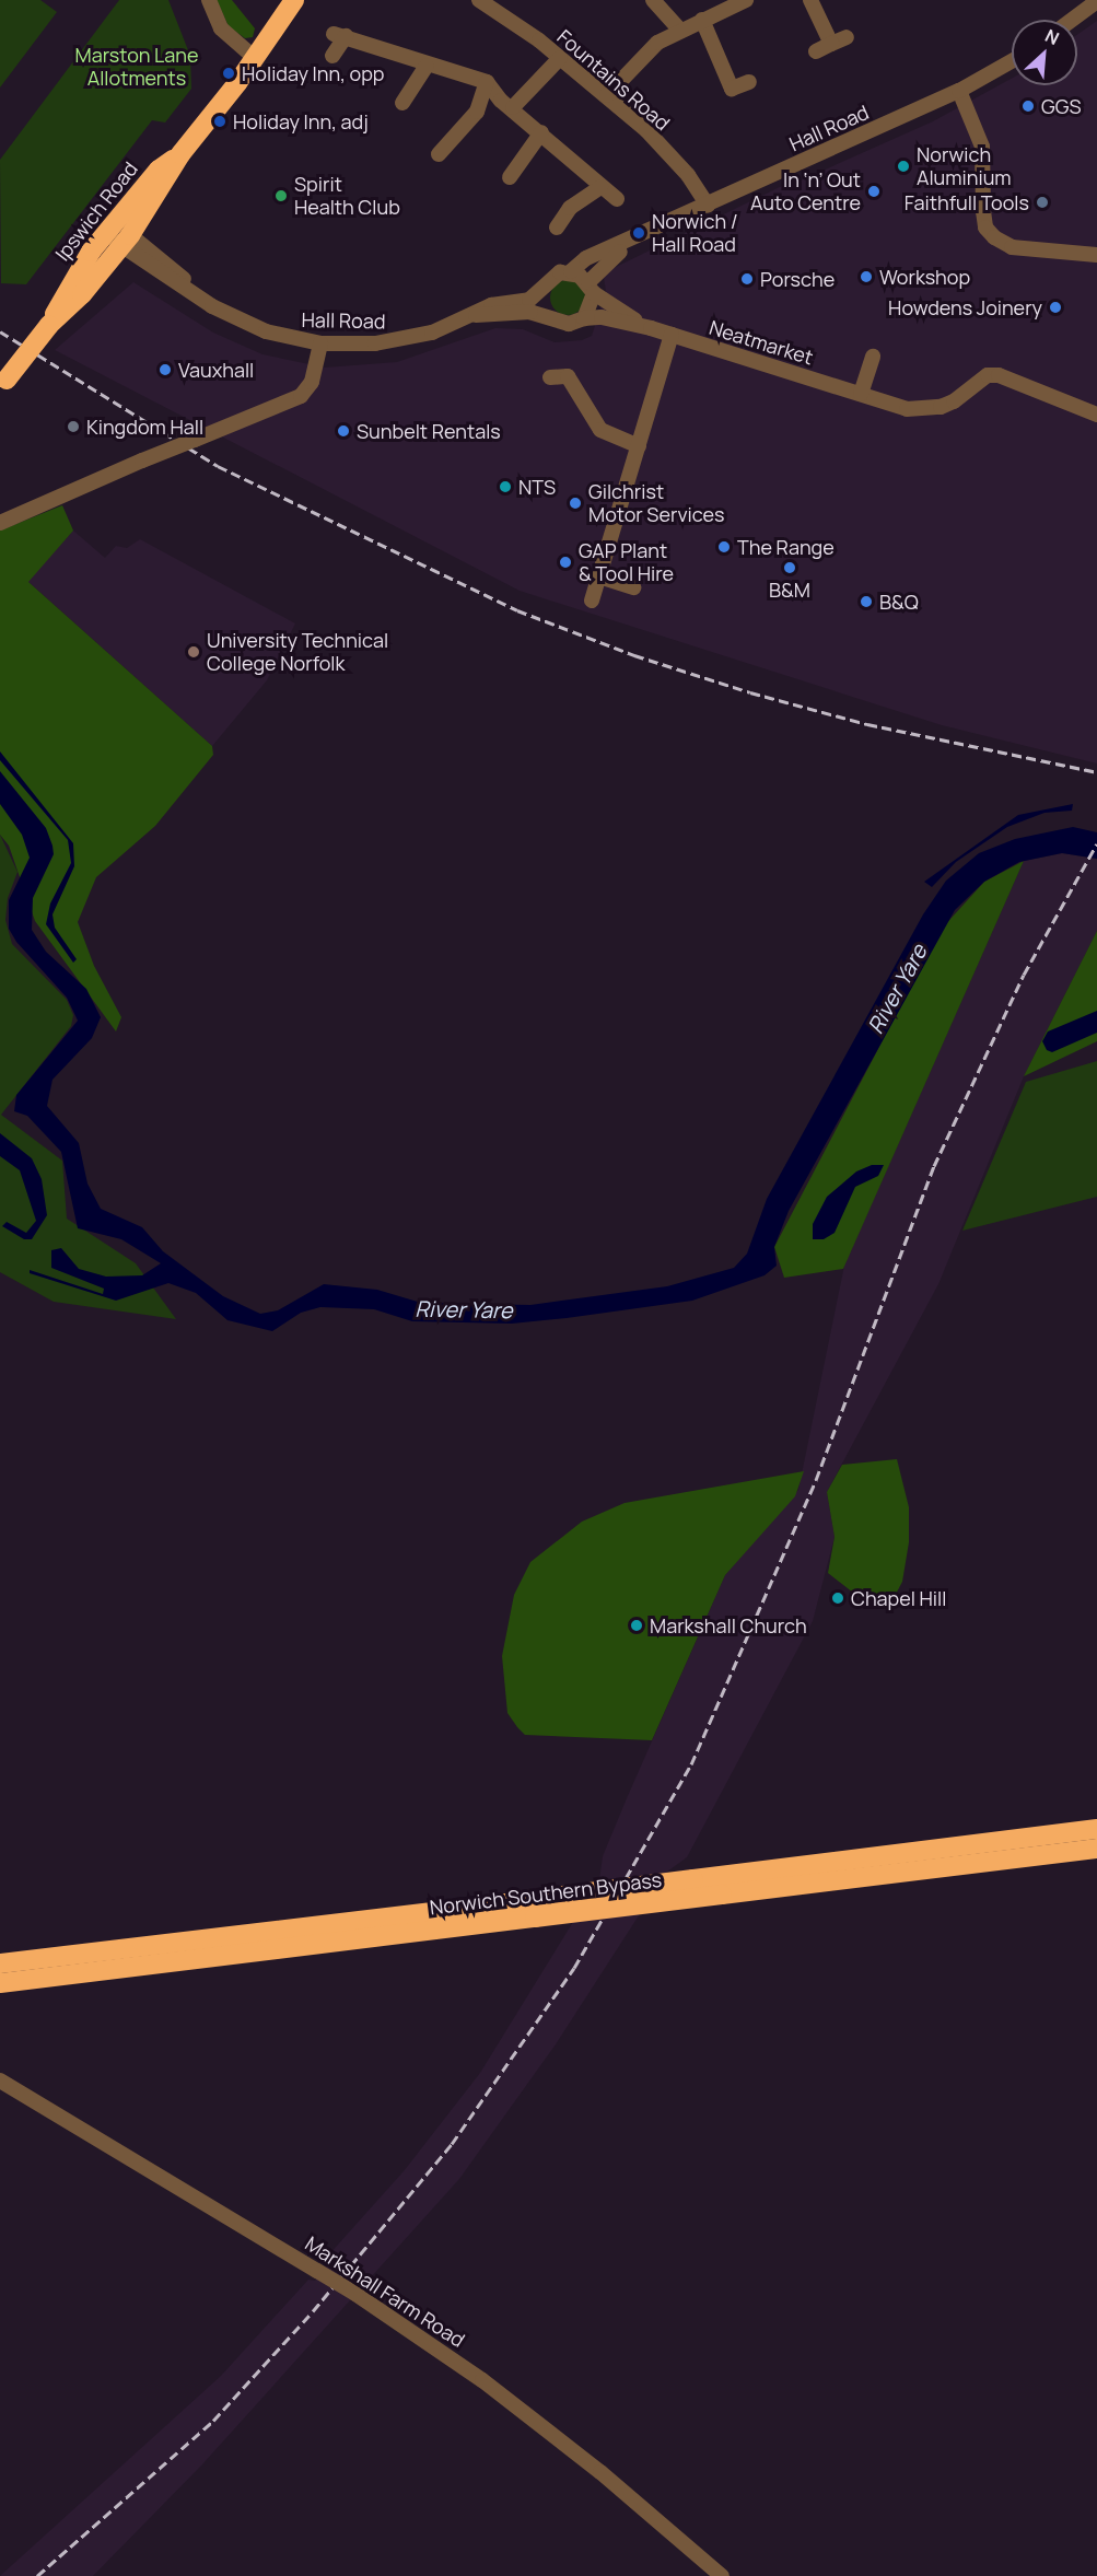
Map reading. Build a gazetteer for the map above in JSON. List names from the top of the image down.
{
  "streets": {
    "highway": ["Ipswich Road", "Norwich Southern Bypass"],
    "street": [
      "Fountains Road",
      "Hall Road",
      "Neatmarket",
      "Markshall Farm Road"
    ]
  },
  "crossings": [
    ["Fountains Road", "Hall Road"],
    ["Hall Road", "Ipswich Road"],
    ["Hall Road", "Neatmarket"]
  ],
  "water": ["River Yare"],
  "parks": ["Marston Lane Allotments"],
  "places": [
    "Holiday Inn, opp",
    "GGS",
    "Holiday Inn, adj",
    "Norwich Aluminium",
    "In ‘n’ Out Auto Centre",
    "Spirit Health Club",
    "Faithfull Tools",
    "Norwich / Hall Road",
    "Workshop",
    "Porsche",
    "Howdens Joinery",
    "Vauxhall",
    "Kingdom Hall",
    "Sunbelt Rentals",
    "NTS",
    "Gilchrist Motor Services",
    "The Range",
    "GAP Plant & Tool Hire",
    "B&M",
    "B&Q",
    "University Technical College Norfolk",
    "Chapel Hill",
    "Markshall Church"
  ],
  "north": "top right"
}
